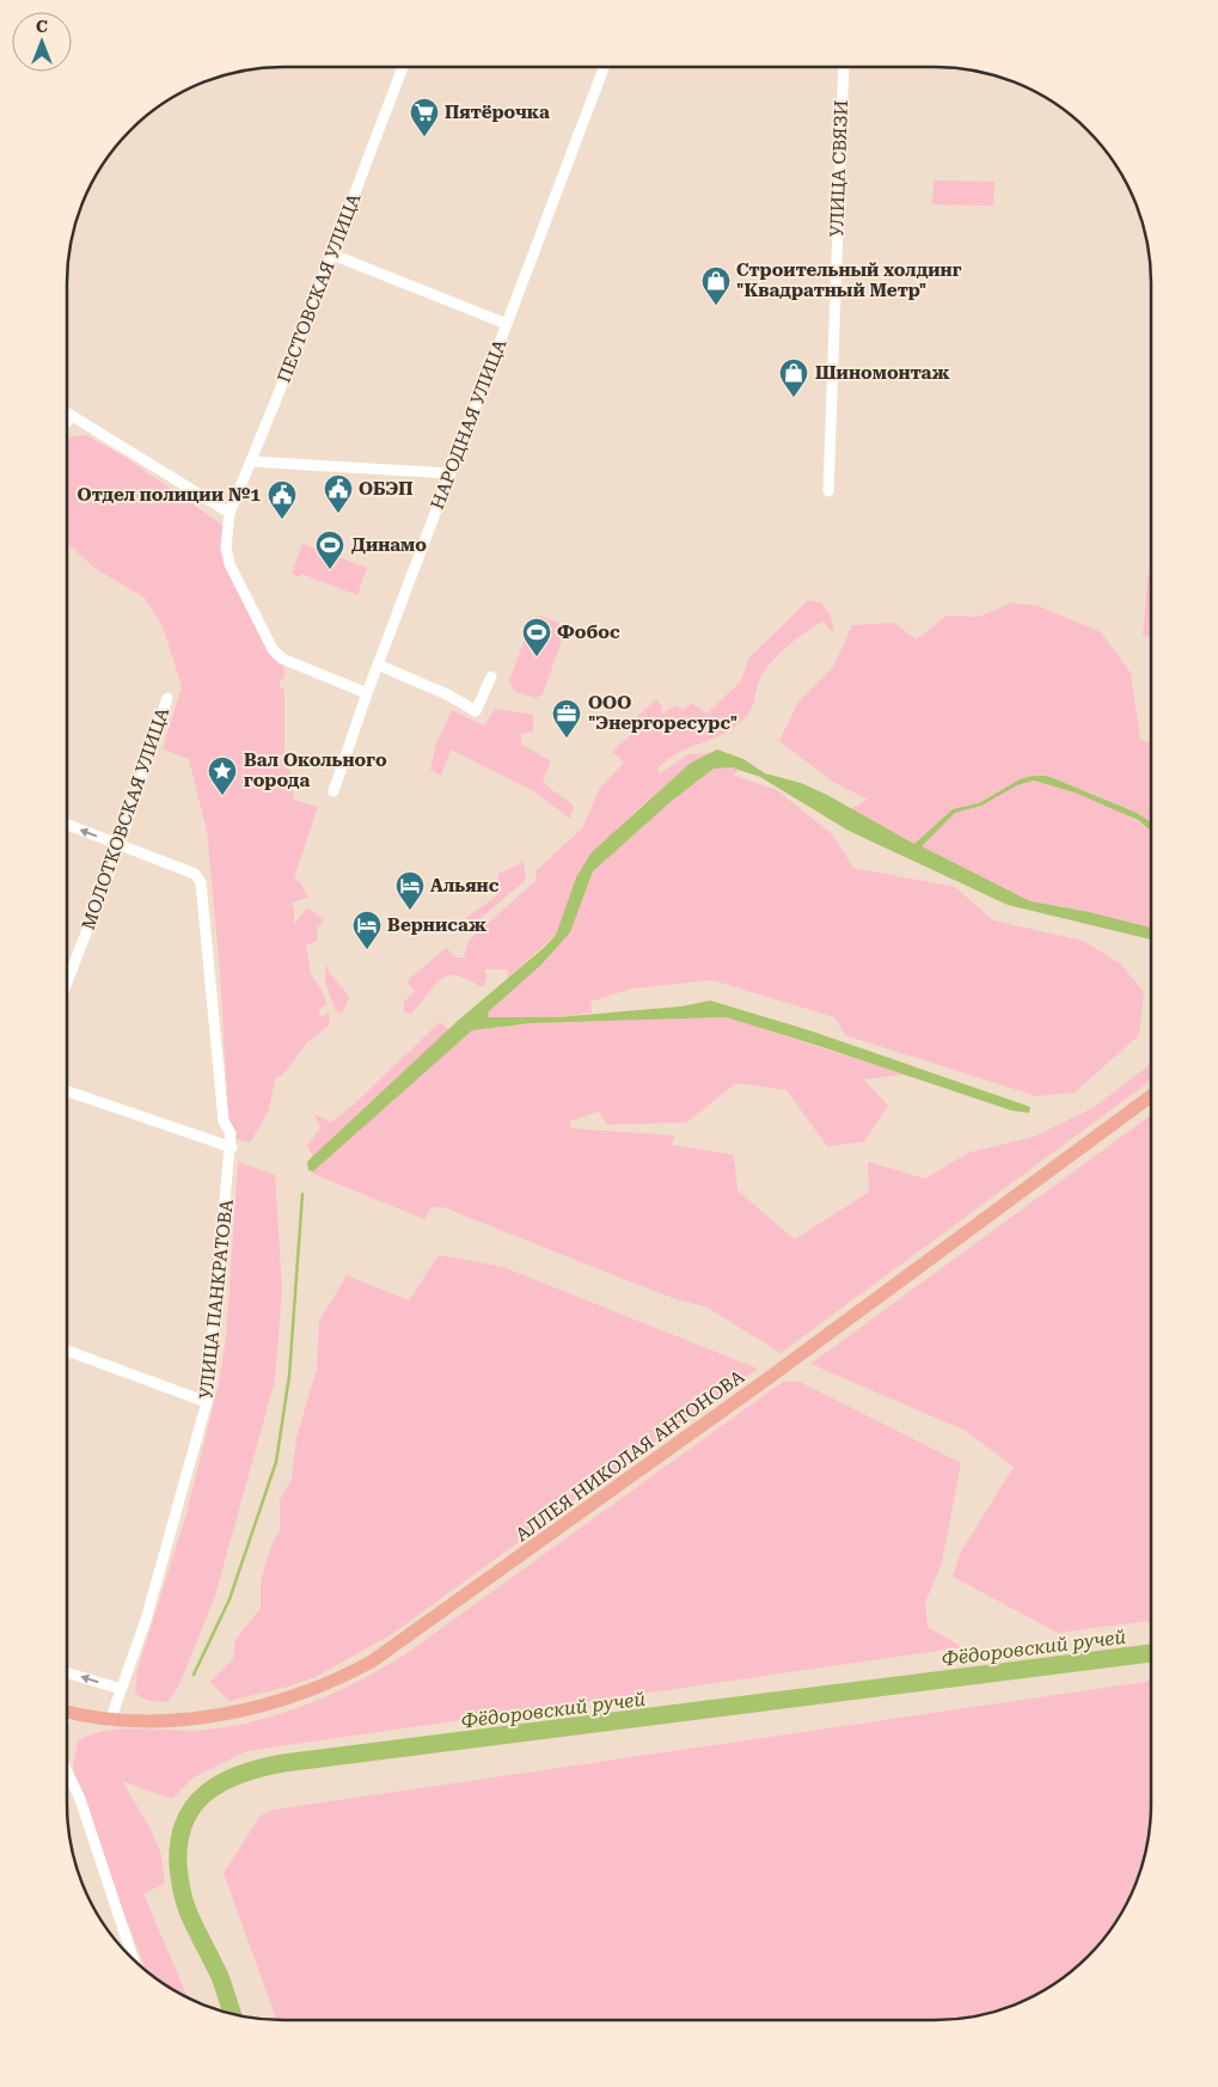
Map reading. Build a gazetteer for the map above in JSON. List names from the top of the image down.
{
  "streets": {
    "main road": ["АЛЛЕЯ НИКОЛАЯ АНТОНОВА"],
    "street": [
      "УЛИЦА СВЯЗИ",
      "ПЕСТОВСКАЯ УЛИЦА",
      "НАРОДНАЯ УЛИЦА",
      "МОЛОТКОВСКАЯ УЛИЦА",
      "УЛИЦА ПАНКРАТОВА"
    ]
  },
  "crossings": [
    ["ПЕСТОВСКАЯ УЛИЦА", "НАРОДНАЯ УЛИЦА"],
    ["МОЛОТКОВСКАЯ УЛИЦА", "УЛИЦА ПАНКРАТОВА"],
    ["УЛИЦА ПАНКРАТОВА", "АЛЛЕЯ НИКОЛАЯ АНТОНОВА"]
  ],
  "water": ["Фёдоровский ручей"],
  "places": {
    "supermarket": ["Пятёрочка"],
    "shop": ["Строительный холдинг \"Квадратный Метр\"", "Шиномонтаж"],
    "public building": ["ОБЭП", "Отдел полиции №1"],
    "sports": ["Динамо", "Фобос"],
    "office": ["ООО \"Энергоресурс\""],
    "place": ["Вал Окольного города"],
    "hotel": ["Альянс", "Вернисаж"]
  },
  "north": "top"
}
